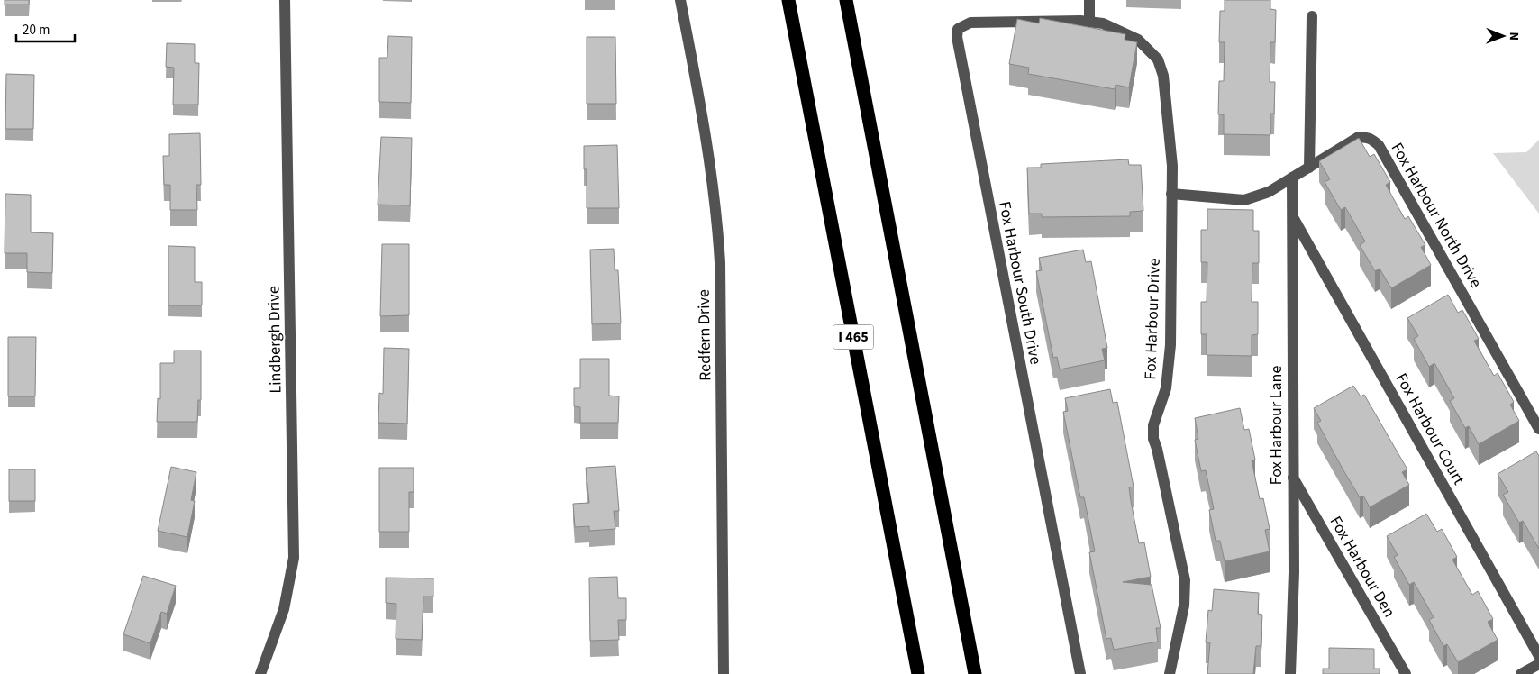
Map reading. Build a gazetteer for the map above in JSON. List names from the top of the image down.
{
  "streets": {
    "highway": ["I 465"],
    "street": [
      "Fox Harbour North Drive",
      "Fox Harbour South Drive",
      "Fox Harbour Drive",
      "Redfern Drive",
      "Lindbergh Drive",
      "Fox Harbour Lane",
      "Fox Harbour Court",
      "Fox Harbour Den"
    ]
  },
  "crossings": [
    ["Fox Harbour North Drive", "Fox Harbour Drive"],
    ["Fox Harbour North Drive", "Fox Harbour Lane"],
    ["Fox Harbour South Drive", "Fox Harbour Drive"],
    ["Fox Harbour Lane", "Fox Harbour Court"],
    ["Fox Harbour Lane", "Fox Harbour Den"]
  ],
  "scale_bar": "20 m",
  "north": "right"
}
